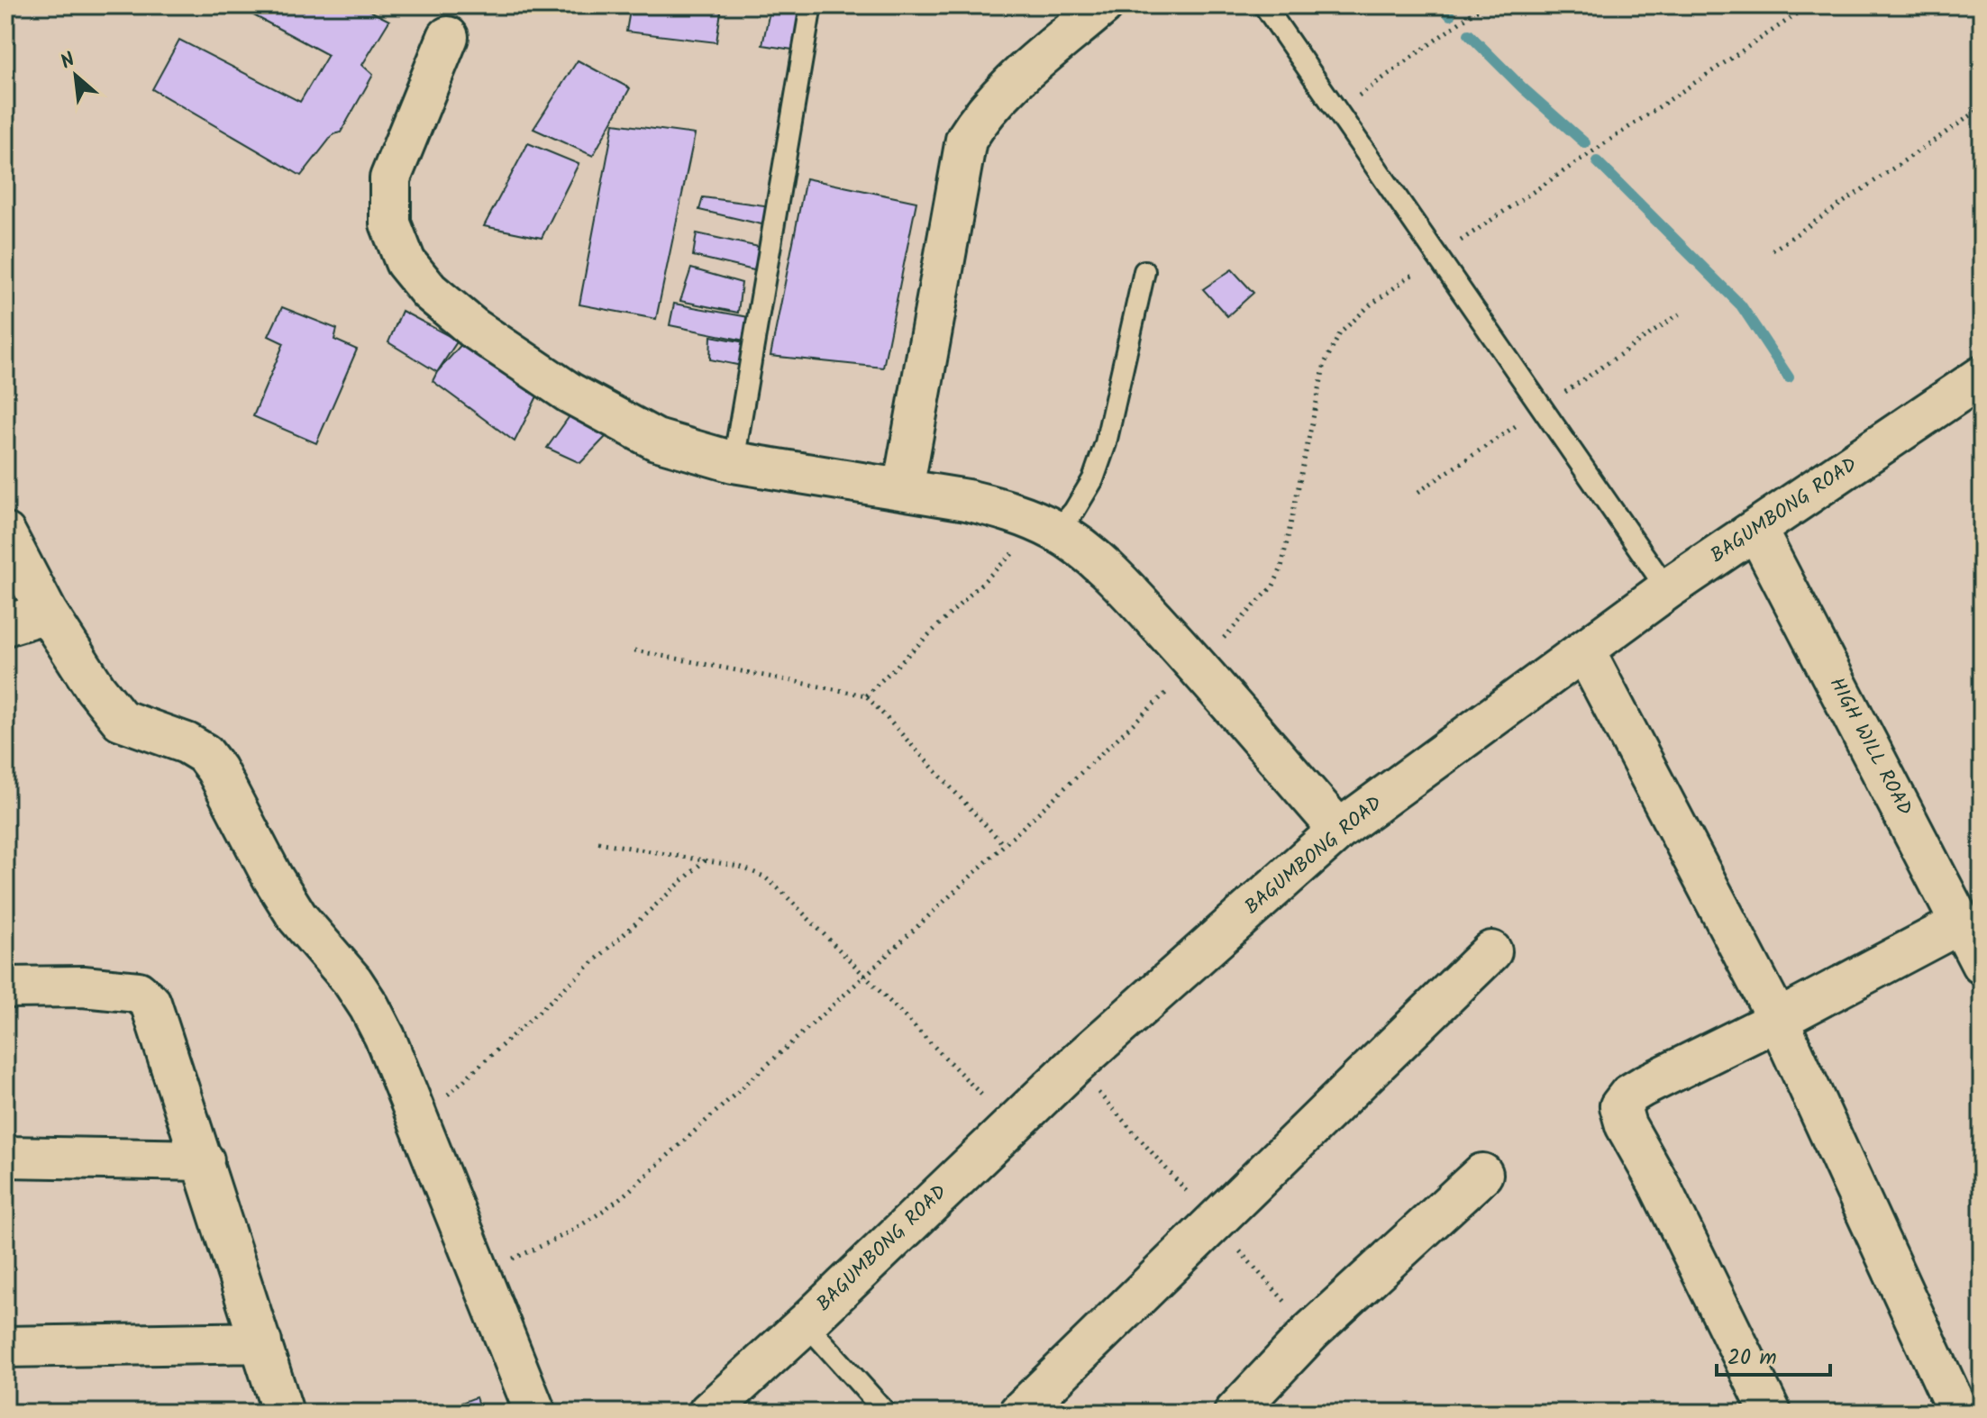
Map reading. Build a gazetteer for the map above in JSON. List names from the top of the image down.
{
  "streets": {
    "street": ["BAGUMBONG ROAD", "HIGH WILL ROAD"]
  },
  "crossings": [
    ["BAGUMBONG ROAD", "HIGH WILL ROAD"]
  ],
  "scale_bar": "20 m",
  "north": "top left"
}
